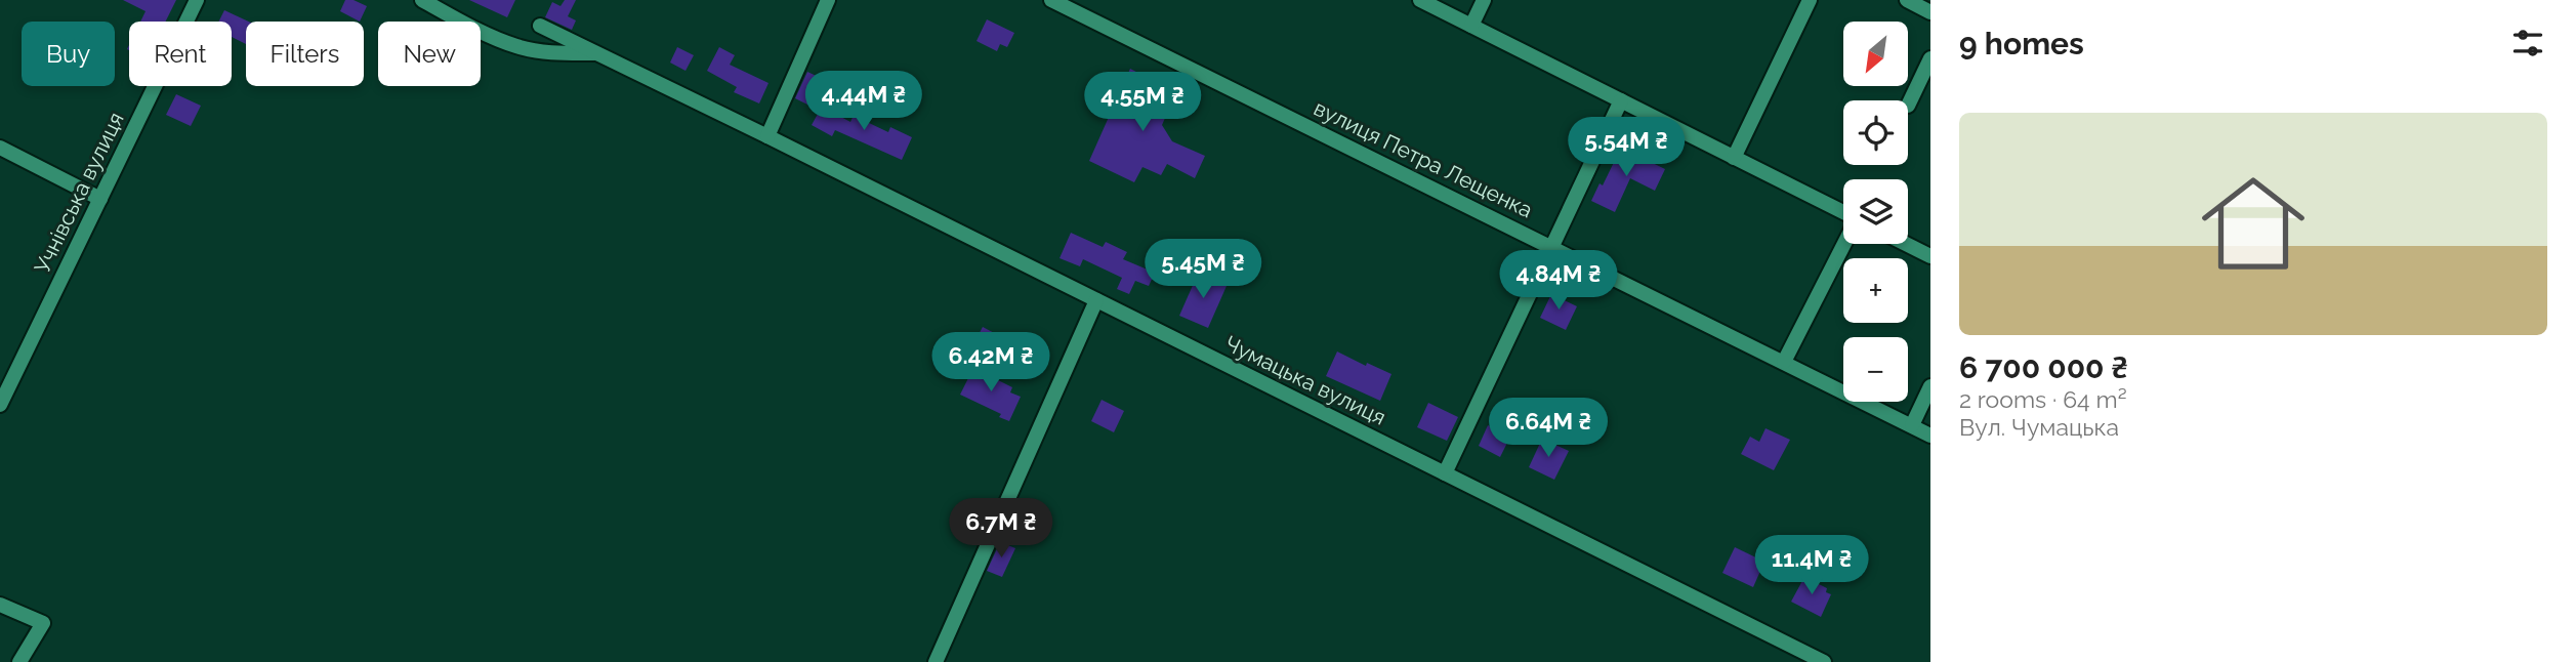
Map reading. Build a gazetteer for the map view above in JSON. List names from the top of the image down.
{
  "streets": {
    "street": ["вулиця Петра Лещенка", "Учнівська вулиця", "Чумацька вулиця"]
  },
  "north": "bottom left",
  "page": {
    "heading": "9 homes",
    "map_buttons": ["+", "−"],
    "chip": [
      "Buy",
      "Rent",
      "Filters",
      "New"
    ],
    "price": [
      "4.44M ₴",
      "4.55M ₴",
      "5.54M ₴",
      "5.45M ₴",
      "4.84M ₴",
      "6.42M ₴",
      "6.64M ₴",
      "6.7M ₴",
      "11.4M ₴"
    ],
    "list": [
      {
        "name": "6 700 000 ₴",
        "note": "2 rooms · 64 m² · Вул. Чумацька"
      }
    ]
  }
}
